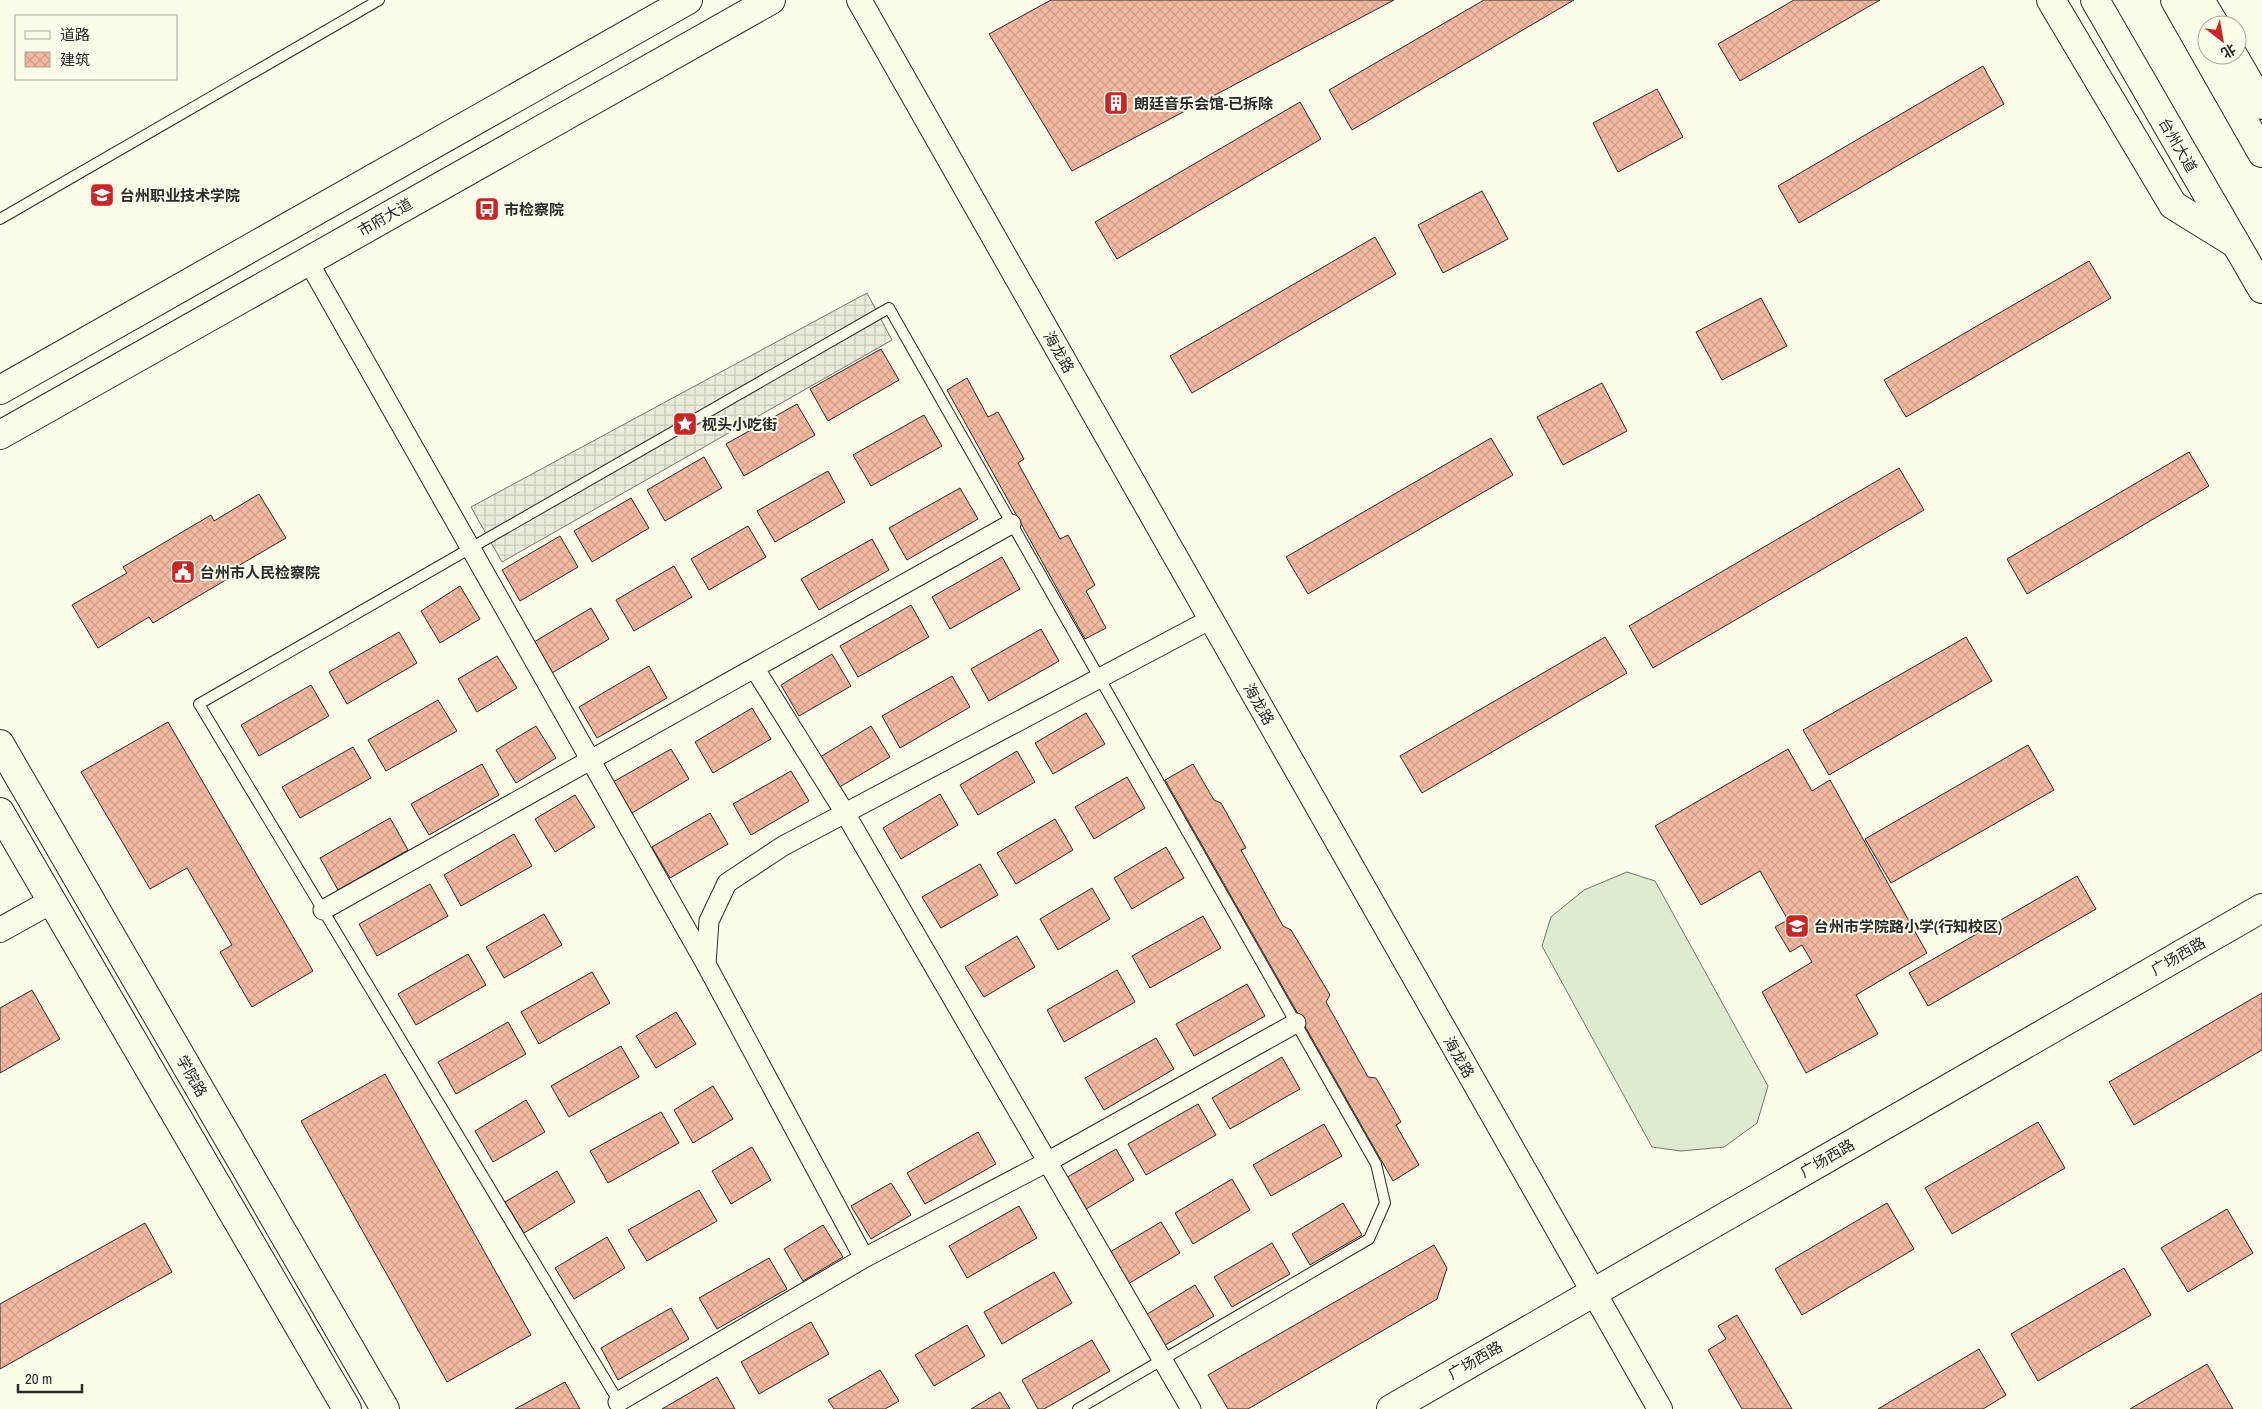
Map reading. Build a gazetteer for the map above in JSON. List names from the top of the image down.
{
  "streets": {
    "main road": [
      "台州大道",
      "市府大道",
      "广场西路",
      "学院路"
    ],
    "street": ["海龙路"]
  },
  "crossings": [
    ["海龙路", "广场西路"]
  ],
  "places": {
    "building": ["朗廷音乐会馆-已拆除"],
    "school or university": ["台州职业技术学院", "台州市学院路小学(行知校区)"],
    "bus stop": ["市检察院"],
    "place": ["枧头小吃街"],
    "public building": ["台州市人民检察院"]
  },
  "legend": ["道路", "建筑"],
  "scale_bar": "20 m",
  "north": "bottom right"
}
